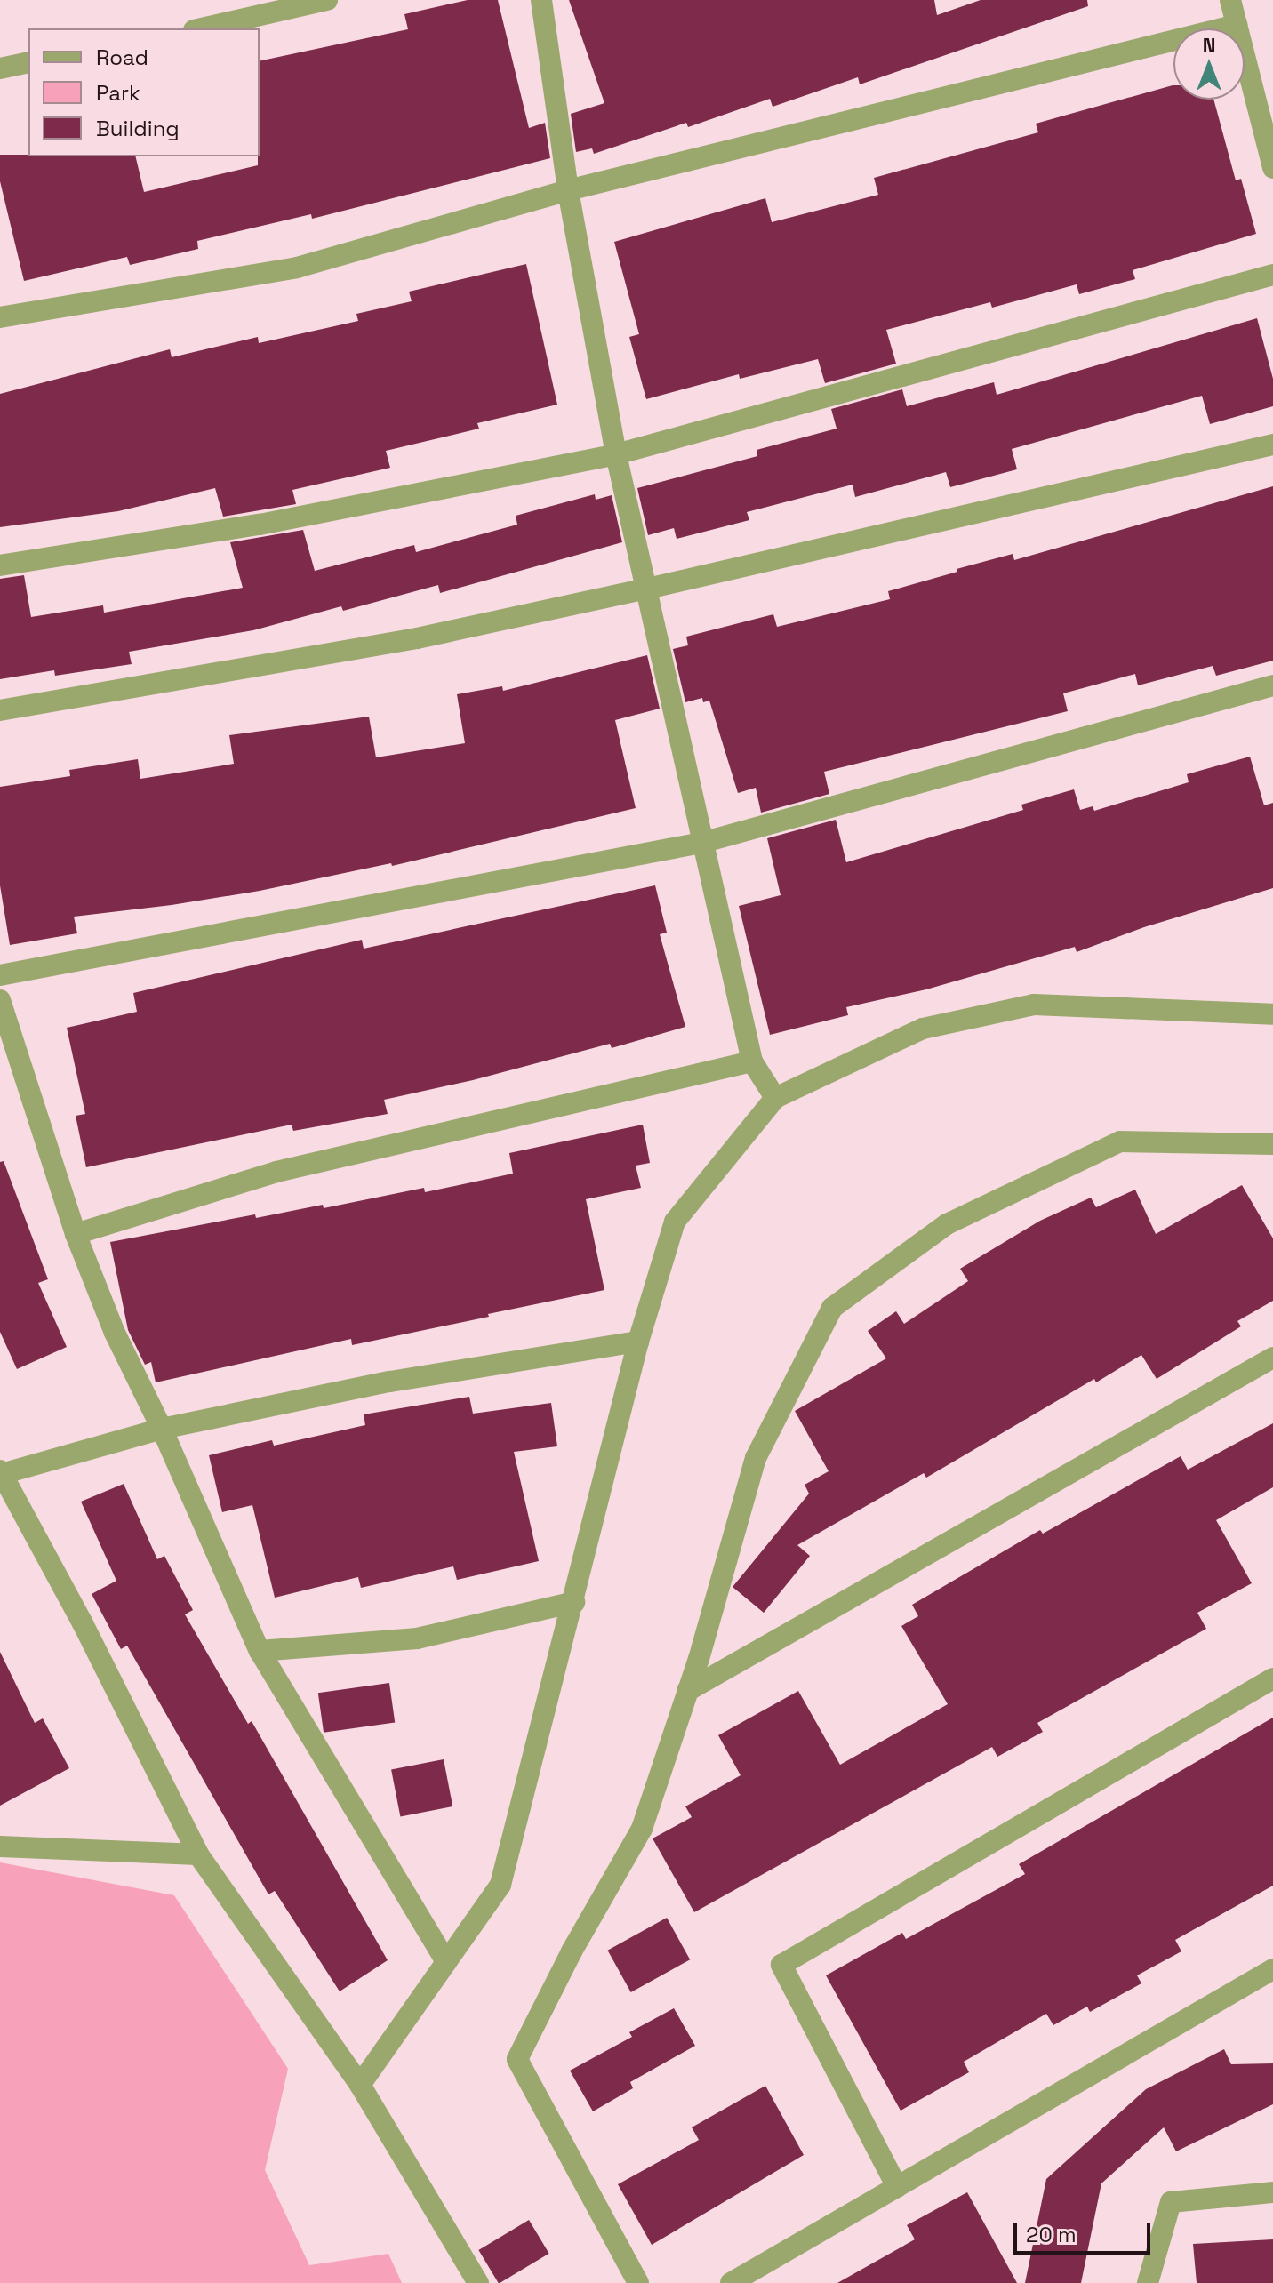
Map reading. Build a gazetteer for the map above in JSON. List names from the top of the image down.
{
  "legend": ["Road", "Park", "Building"],
  "scale_bar": "20 m",
  "north": "top"
}
